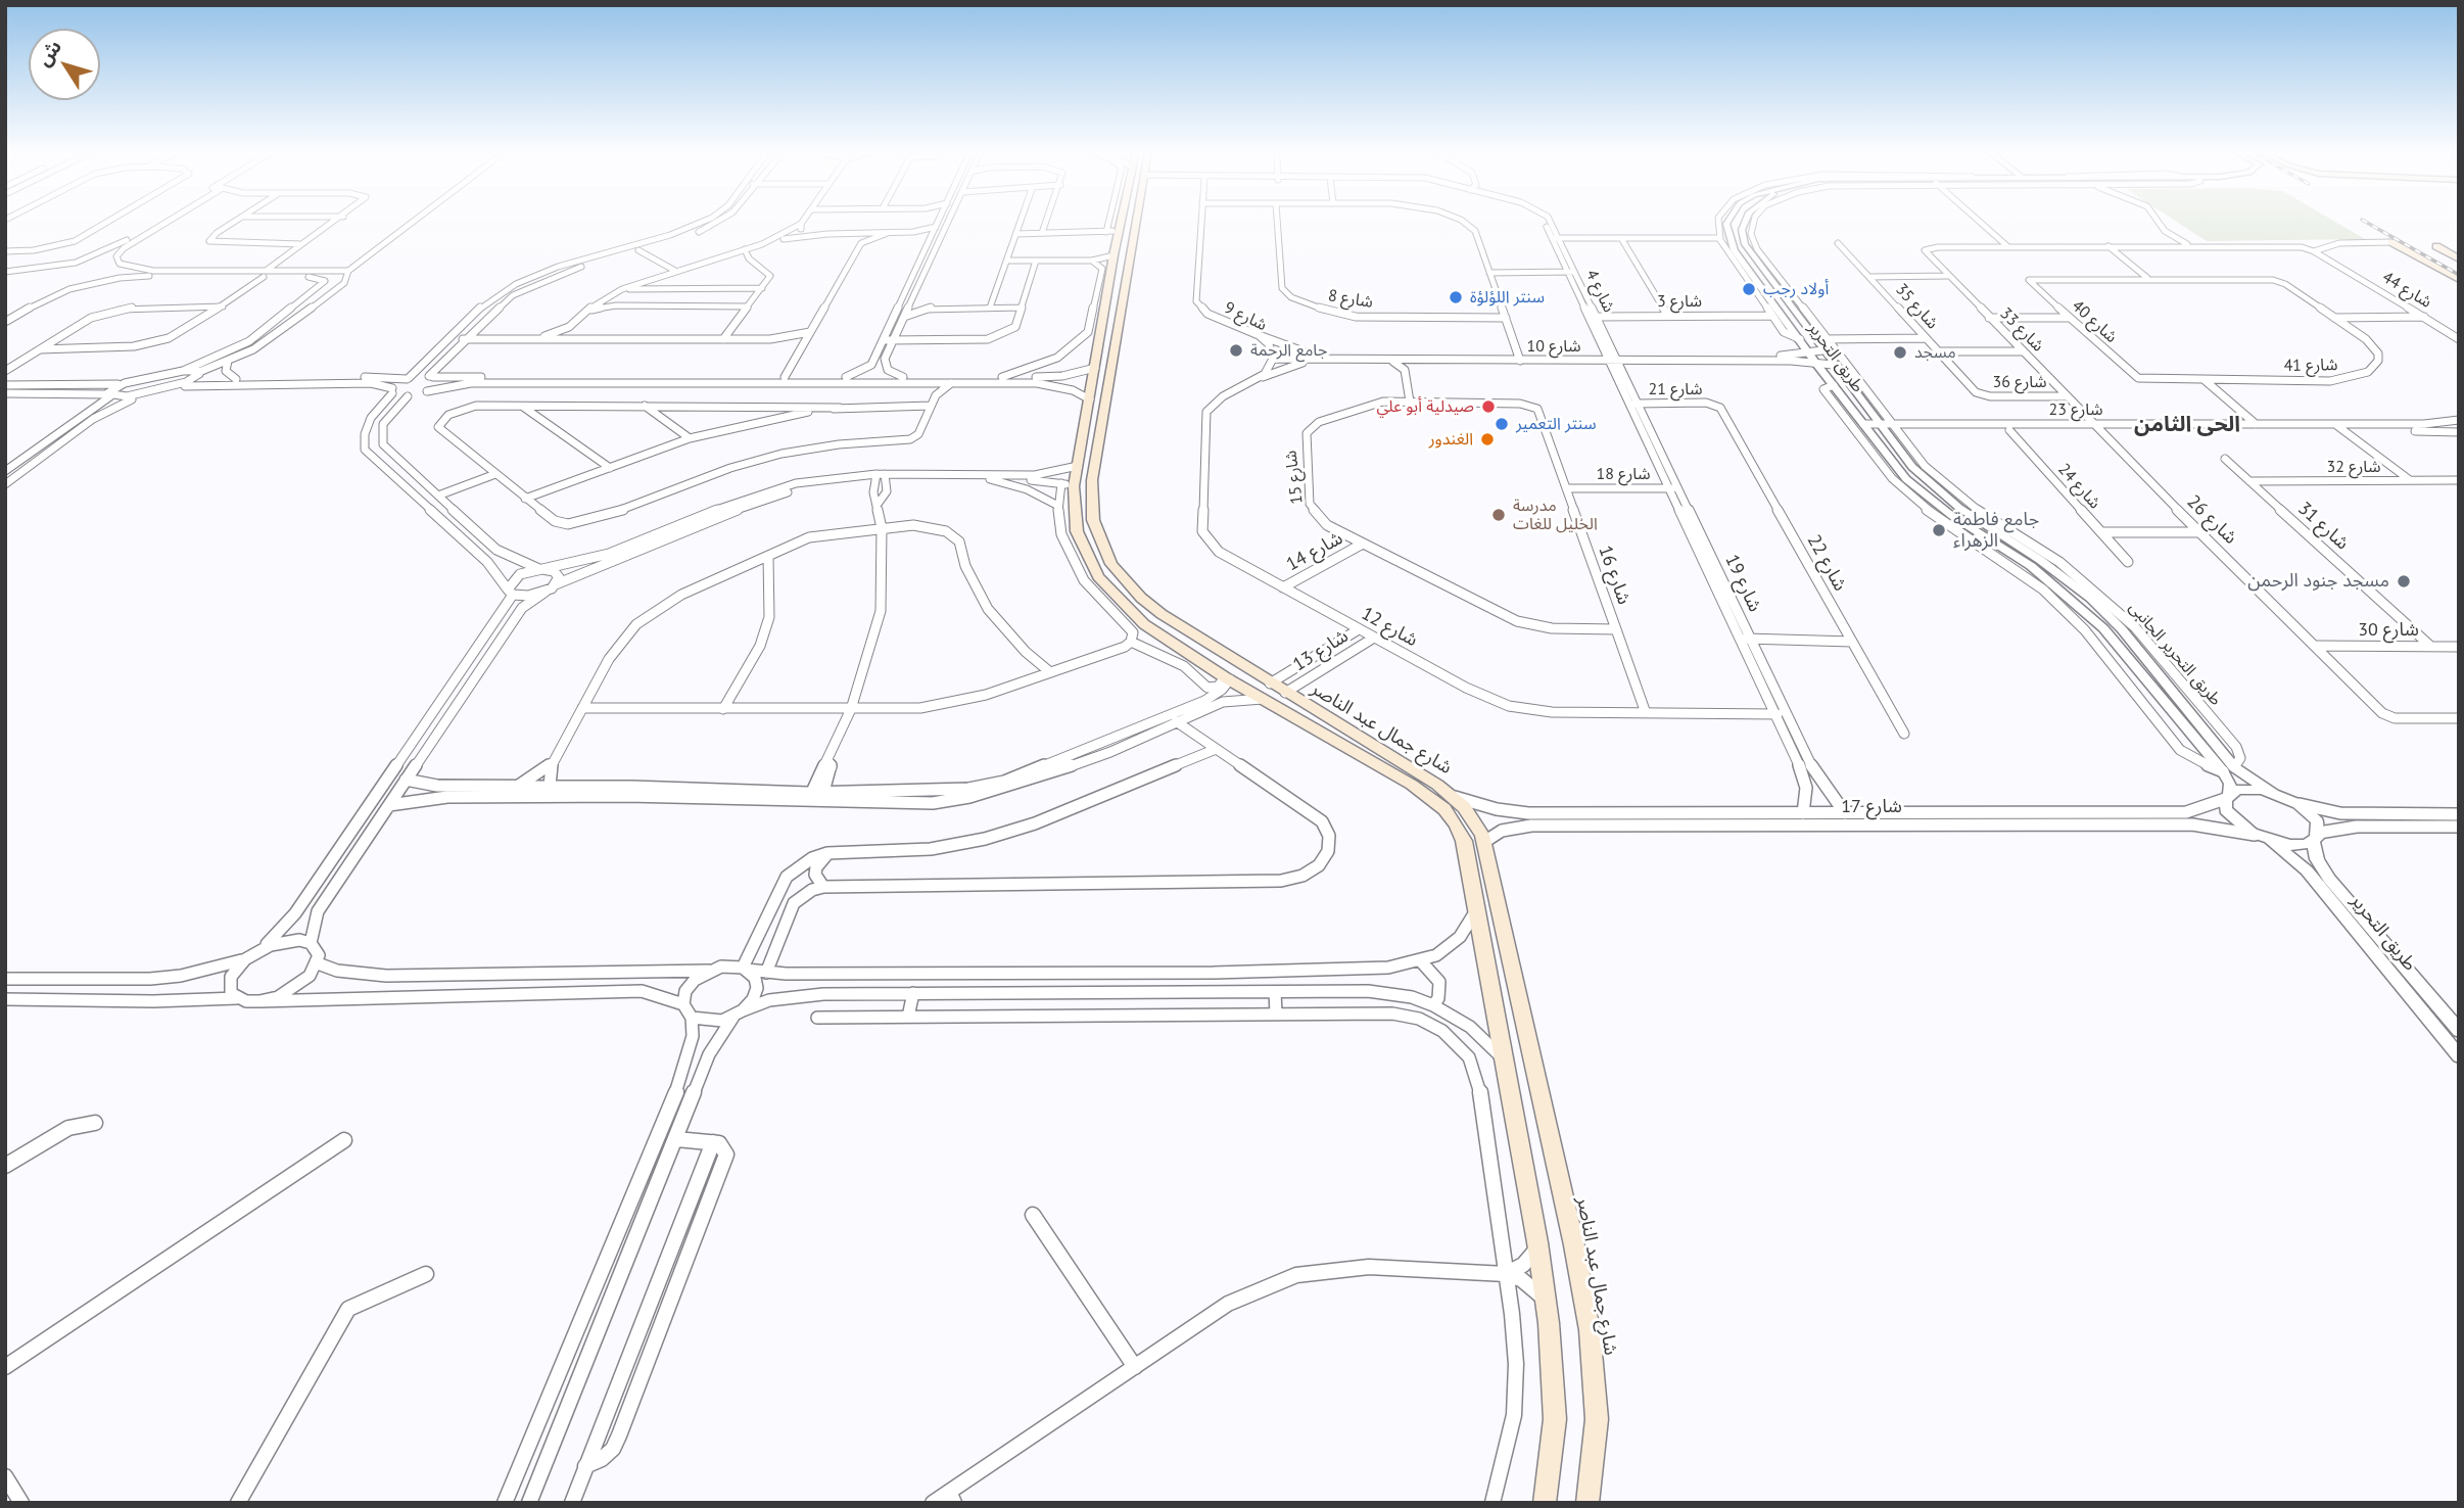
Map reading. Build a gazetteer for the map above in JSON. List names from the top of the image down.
{
  "streets": {
    "main road": ["شارع جمال عبد الناصر"],
    "street": [
      "شارع 44",
      "شارع 4",
      "شارع 8",
      "شارع 3",
      "شارع 35",
      "شارع 9",
      "شارع 40",
      "شارع 33",
      "شارع 10",
      "طريق التحرير",
      "شارع 41",
      "شارع 36",
      "شارع 21",
      "شارع 23",
      "شارع 32",
      "شارع 18",
      "شارع 15",
      "شارع 24",
      "شارع 26",
      "شارع 31",
      "شارع 14",
      "شارع 22",
      "شارع 16",
      "شارع 19",
      "شارع 12",
      "شارع 30",
      "شارع 13",
      "شارع 17"
    ]
  },
  "crossings": [
    ["شارع 44", "شارع 33"],
    ["شارع 4", "شارع 3"],
    ["شارع 4", "شارع 10"],
    ["شارع 4", "شارع 19"],
    ["شارع 35", "شارع 36"],
    ["شارع 9", "شارع 10"],
    ["شارع 9", "شارع 12"],
    ["شارع 40", "شارع 41"],
    ["شارع 33", "شارع 36"],
    ["شارع 33", "شارع 23"],
    ["شارع 33", "شارع 26"],
    ["شارع 10", "طريق التحرير"],
    ["شارع 10", "شارع 19"],
    ["شارع 10", "شارع 12"],
    ["طريق التحرير", "شارع 23"],
    ["طريق التحرير", "شارع 17"],
    ["شارع 21", "شارع 22"],
    ["شارع 21", "شارع 19"],
    ["شارع 23", "شارع 24"],
    ["شارع 23", "شارع 26"],
    ["شارع 32", "شارع 31"],
    ["شارع 18", "شارع 16"],
    ["شارع 18", "شارع 19"],
    ["شارع 15", "شارع 14"],
    ["شارع 15", "شارع 16"],
    ["شارع 26", "شارع 30"],
    ["شارع 31", "شارع 30"],
    ["شارع 14", "شارع 12"],
    ["شارع 16", "شارع 12"],
    ["شارع 19", "شارع 12"],
    ["شارع 19", "شارع 17"],
    ["شارع 12", "شارع 13"],
    ["شارع 13", "شارع جمال عبد الناصر"],
    ["شارع جمال عبد الناصر", "شارع 17"]
  ],
  "districts": ["الحى الثامن"],
  "places": [
    "أولاد رجب",
    "سنتر اللؤلؤة",
    "جامع الرحمة",
    "مسجد",
    "صيدلية أبو علي",
    "سنتر التعمير",
    "الغندور",
    "مدرسة الخليل للغات",
    "جامع فاطمة الزهراء",
    "مسجد جنود الرحمن"
  ],
  "north": "top left"
}
